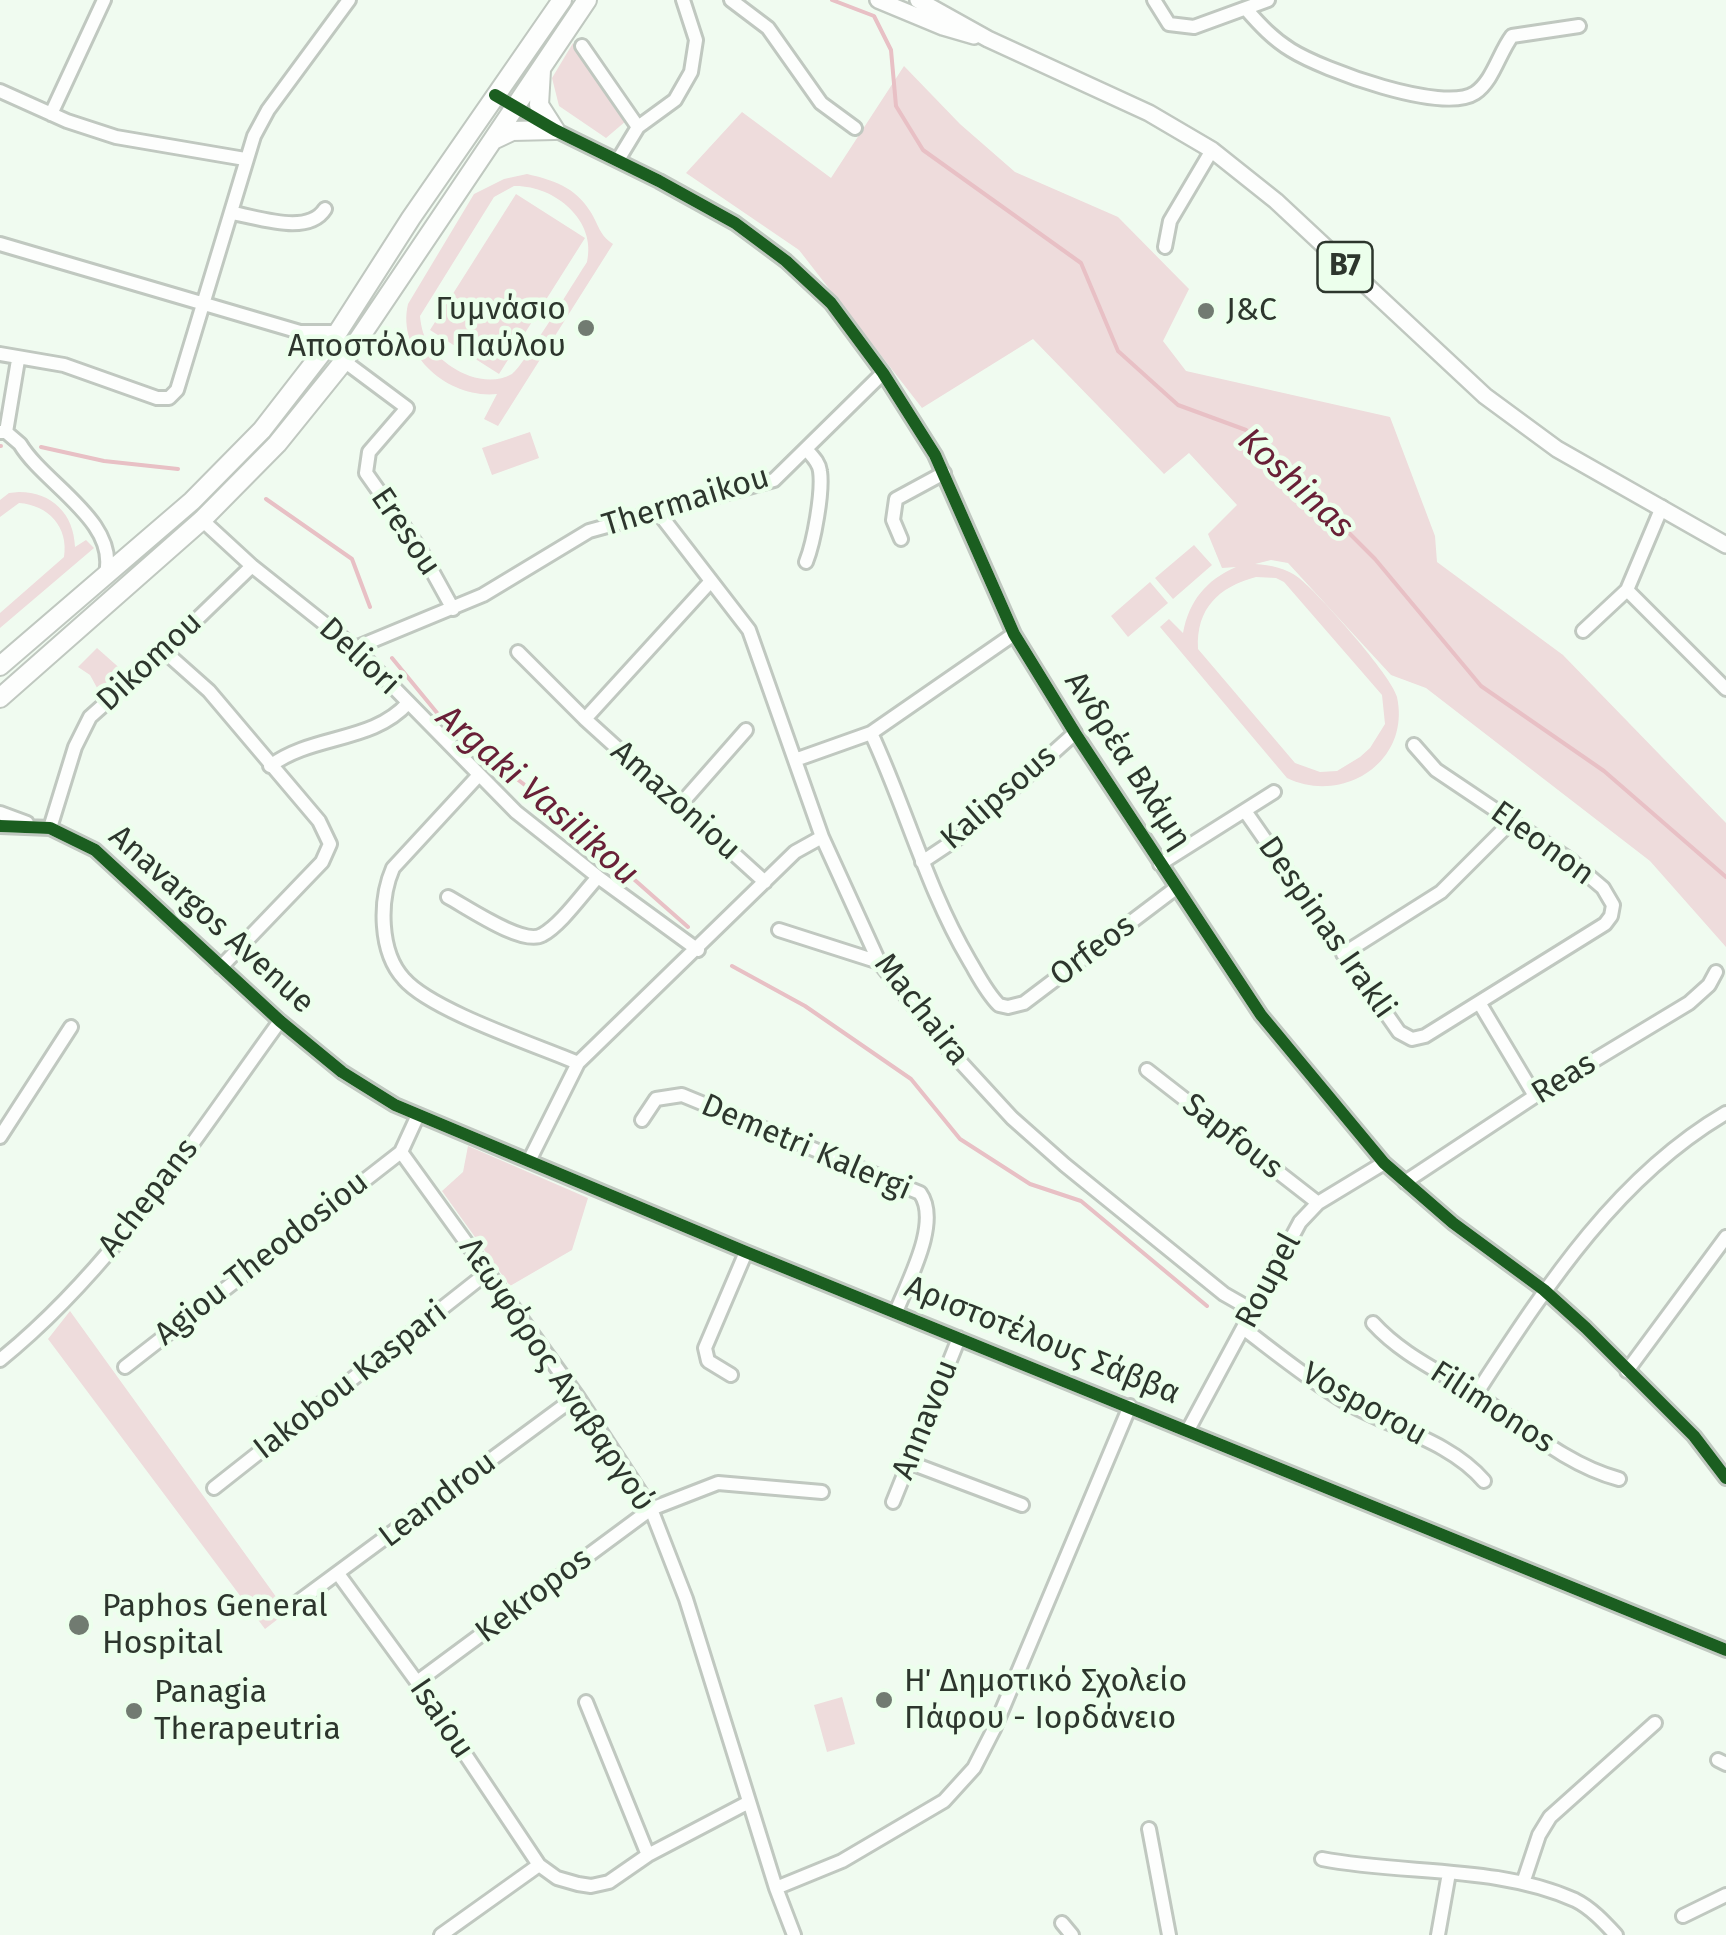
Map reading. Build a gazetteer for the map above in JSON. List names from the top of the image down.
{
  "streets": {
    "main road": ["B7"],
    "street": [
      "Thermaikou",
      "Eresou",
      "Deliori",
      "Dikomou",
      "Ανδρέα Βλάμη",
      "Kalipsous",
      "Amazoniou",
      "Eleonon",
      "Anavargos Avenue",
      "Despinas Irakli",
      "Orfeos",
      "Machaira",
      "Reas",
      "Sapfous",
      "Demetri Kalergi",
      "Achepans",
      "Agiou Theodosiou",
      "Roupel",
      "Αριστοτέλους Σάββα",
      "Λεωφόρος Αναβαργού",
      "Iakobou Kaspari",
      "Vosporou",
      "Filimonos",
      "Annavou",
      "Leandrou",
      "Kekropos",
      "Isaiou"
    ]
  },
  "crossings": [
    ["Thermaikou", "Eresou"],
    ["Thermaikou", "Deliori"],
    ["Thermaikou", "Ανδρέα Βλάμη"],
    ["Thermaikou", "Machaira"],
    ["Deliori", "Dikomou"],
    ["Dikomou", "Anavargos Avenue"],
    ["Ανδρέα Βλάμη", "Kalipsous"],
    ["Ανδρέα Βλάμη", "Orfeos"],
    ["Ανδρέα Βλάμη", "Reas"],
    ["Ανδρέα Βλάμη", "Roupel"],
    ["Kalipsous", "Orfeos"],
    ["Amazoniou", "Machaira"],
    ["Eleonon", "Despinas Irakli"],
    ["Anavargos Avenue", "Achepans"],
    ["Anavargos Avenue", "Αριστοτέλους Σάββα"],
    ["Machaira", "Roupel"],
    ["Sapfous", "Roupel"],
    ["Demetri Kalergi", "Αριστοτέλους Σάββα"],
    ["Agiou Theodosiou", "Λεωφόρος Αναβαργού"],
    ["Roupel", "Αριστοτέλους Σάββα"],
    ["Roupel", "Vosporou"],
    ["Αριστοτέλους Σάββα", "Annavou"],
    ["Λεωφόρος Αναβαργού", "Iakobou Kaspari"],
    ["Λεωφόρος Αναβαργού", "Leandrou"],
    ["Λεωφόρος Αναβαργού", "Kekropos"],
    ["Leandrou", "Isaiou"],
    ["Kekropos", "Isaiou"]
  ],
  "water": ["Koshinas", "Argaki Vasilikou"],
  "places": [
    "J&C",
    "Γυμνάσιο Αποστόλου Παύλου",
    "Paphos General Hospital",
    "Η΄ Δημοτικό Σχολείο Πάφου - Ιορδάνειο",
    "Panagia Therapeutria"
  ]
}
